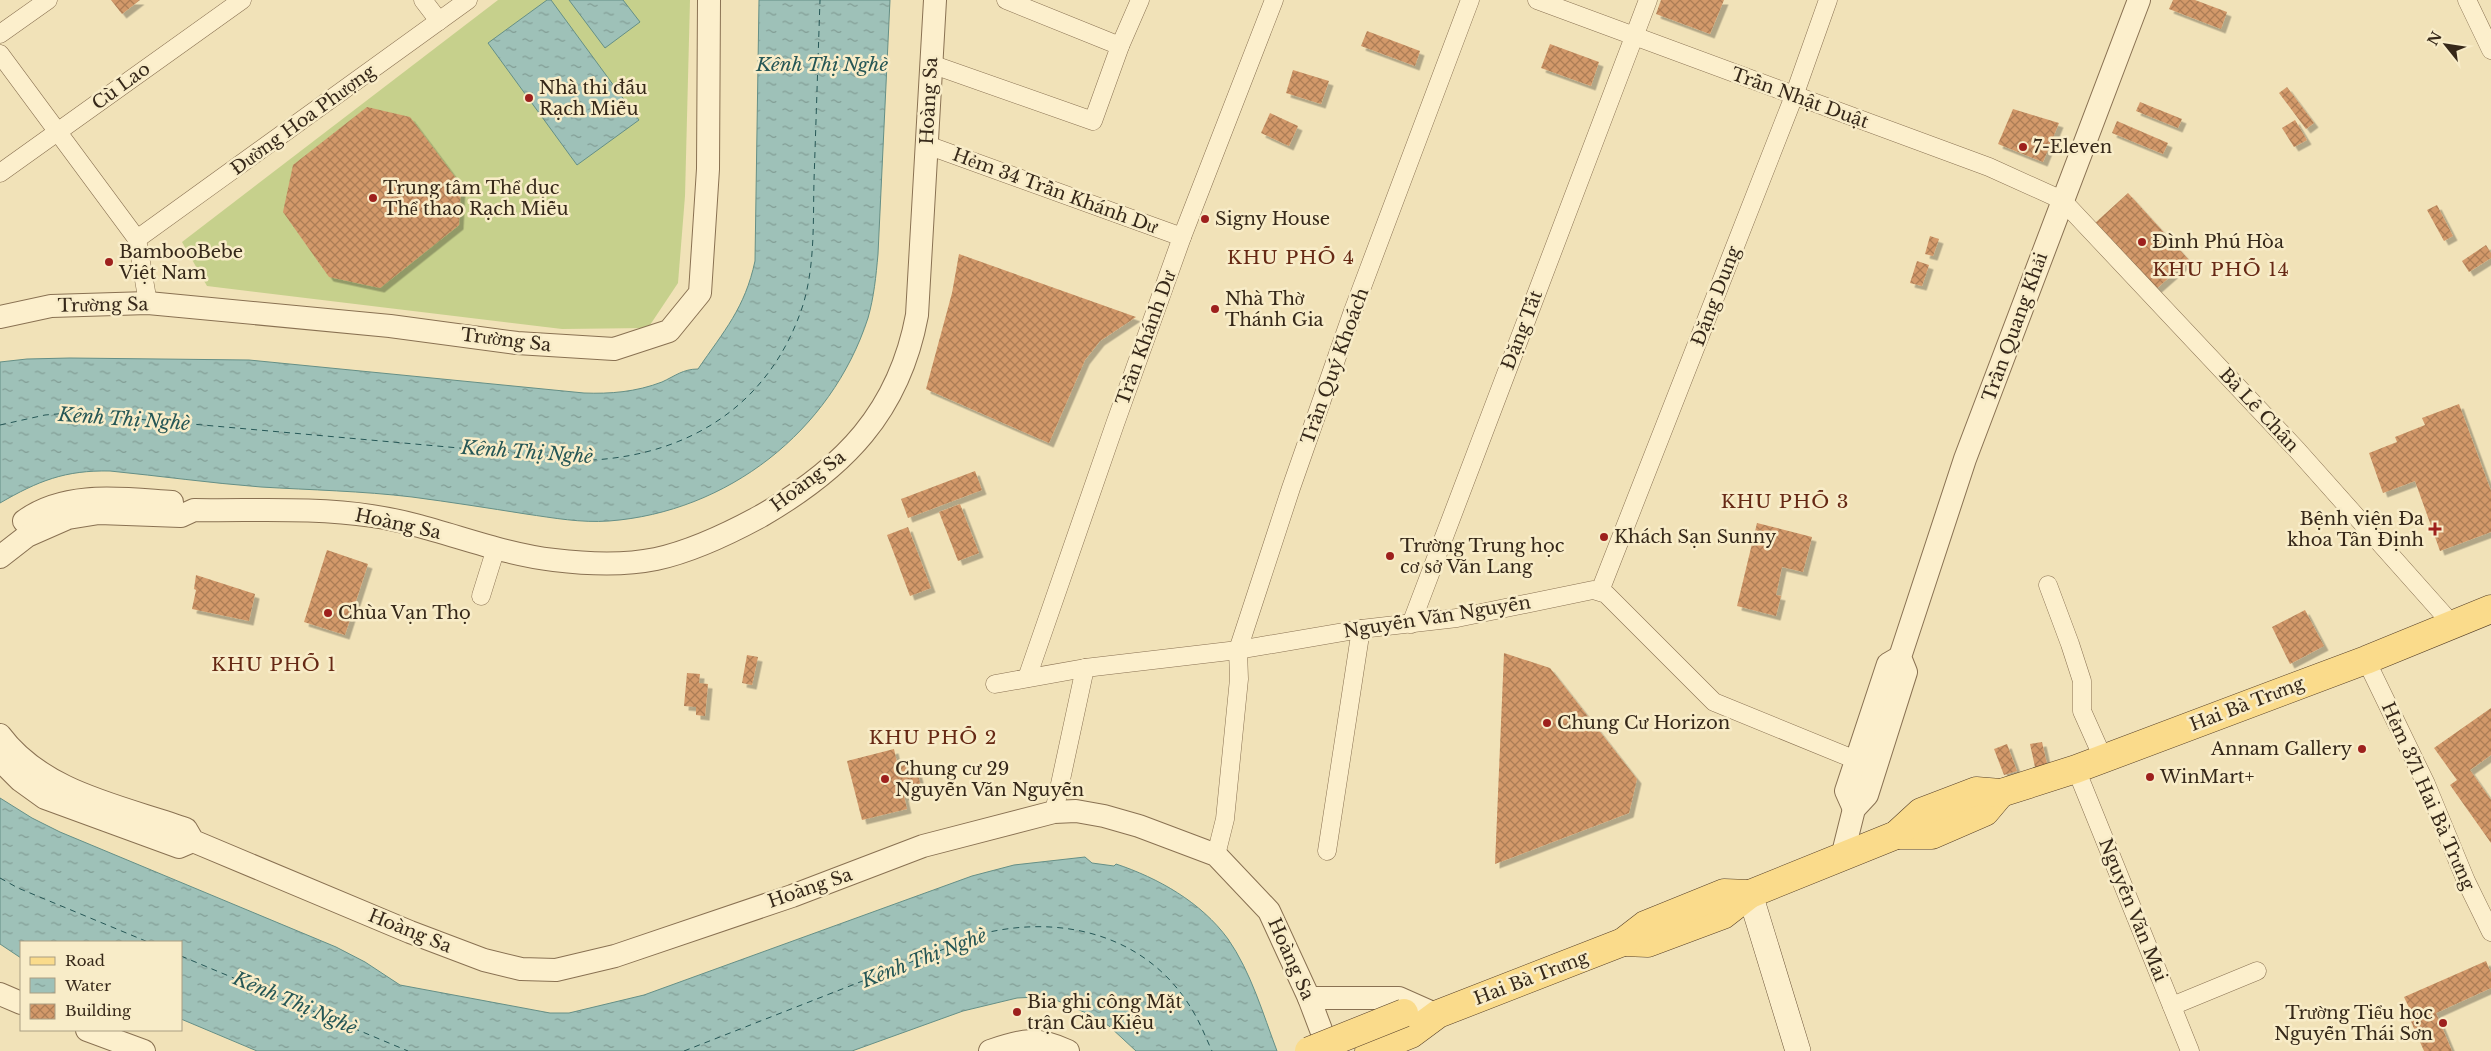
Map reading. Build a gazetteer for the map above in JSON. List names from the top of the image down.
{
  "streets": {
    "main road": ["Hai Bà Trưng"],
    "street": [
      "Cù Lao",
      "Trần Nhật Duật",
      "Hoàng Sa",
      "Đường Hoa Phượng",
      "Hẻm 34 Trần Khánh Dư",
      "Đặng Dung",
      "Trường Sa",
      "Trần Quang Khải",
      "Ðặng Tất",
      "Trần Khánh Dư",
      "Trần Quý Khoách",
      "Bà Lê Chân",
      "Nguyễn Văn Nguyễn",
      "Hẻm 371 Hai Bà Trưng",
      "Nguyễn Văn Mai"
    ]
  },
  "crossings": [
    ["Trần Nhật Duật", "Đặng Dung"],
    ["Trần Nhật Duật", "Trần Quang Khải"],
    ["Trần Nhật Duật", "Ðặng Tất"],
    ["Trần Nhật Duật", "Bà Lê Chân"],
    ["Hoàng Sa", "Hẻm 34 Trần Khánh Dư"],
    ["Hẻm 34 Trần Khánh Dư", "Trần Khánh Dư"],
    ["Đặng Dung", "Nguyễn Văn Nguyễn"],
    ["Trần Quang Khải", "Bà Lê Chân"],
    ["Trần Quang Khải", "Hai Bà Trưng"],
    ["Ðặng Tất", "Nguyễn Văn Nguyễn"],
    ["Trần Khánh Dư", "Nguyễn Văn Nguyễn"],
    ["Trần Quý Khoách", "Nguyễn Văn Nguyễn"],
    ["Bà Lê Chân", "Hai Bà Trưng"],
    ["Hai Bà Trưng", "Hẻm 371 Hai Bà Trưng"],
    ["Hai Bà Trưng", "Nguyễn Văn Mai"]
  ],
  "districts": [
    "KHU PHỐ 4",
    "KHU PHỐ 14",
    "KHU PHỐ 3",
    "KHU PHỐ 1",
    "KHU PHỐ 2"
  ],
  "water": ["Kênh Thị Nghè"],
  "places": {
    "other": [
      "Nhà thi đấu Rạch Miễu",
      "7-Eleven",
      "Trung tâm Thể dục Thể thao Rạch Miễu",
      "Signy House",
      "Đình Phú Hòa",
      "BambooBebe Việt Nam",
      "Nhà Thờ Thánh Gia",
      "Khách Sạn Sunny",
      "Trường Trung học cơ sở Văn Lang",
      "Chùa Vạn Thọ",
      "Chung Cư Horizon",
      "Annam Gallery",
      "WinMart+",
      "Chung cư 29 Nguyễn Văn Nguyễn",
      "Bia ghi công Mặt trận Cầu Kiệu",
      "Trường Tiểu học Nguyễn Thái Sơn"
    ],
    "health": ["Bệnh viện Đa khoa Tân Định"]
  },
  "legend": ["Road", "Water", "Building"],
  "north": "top left"
}
